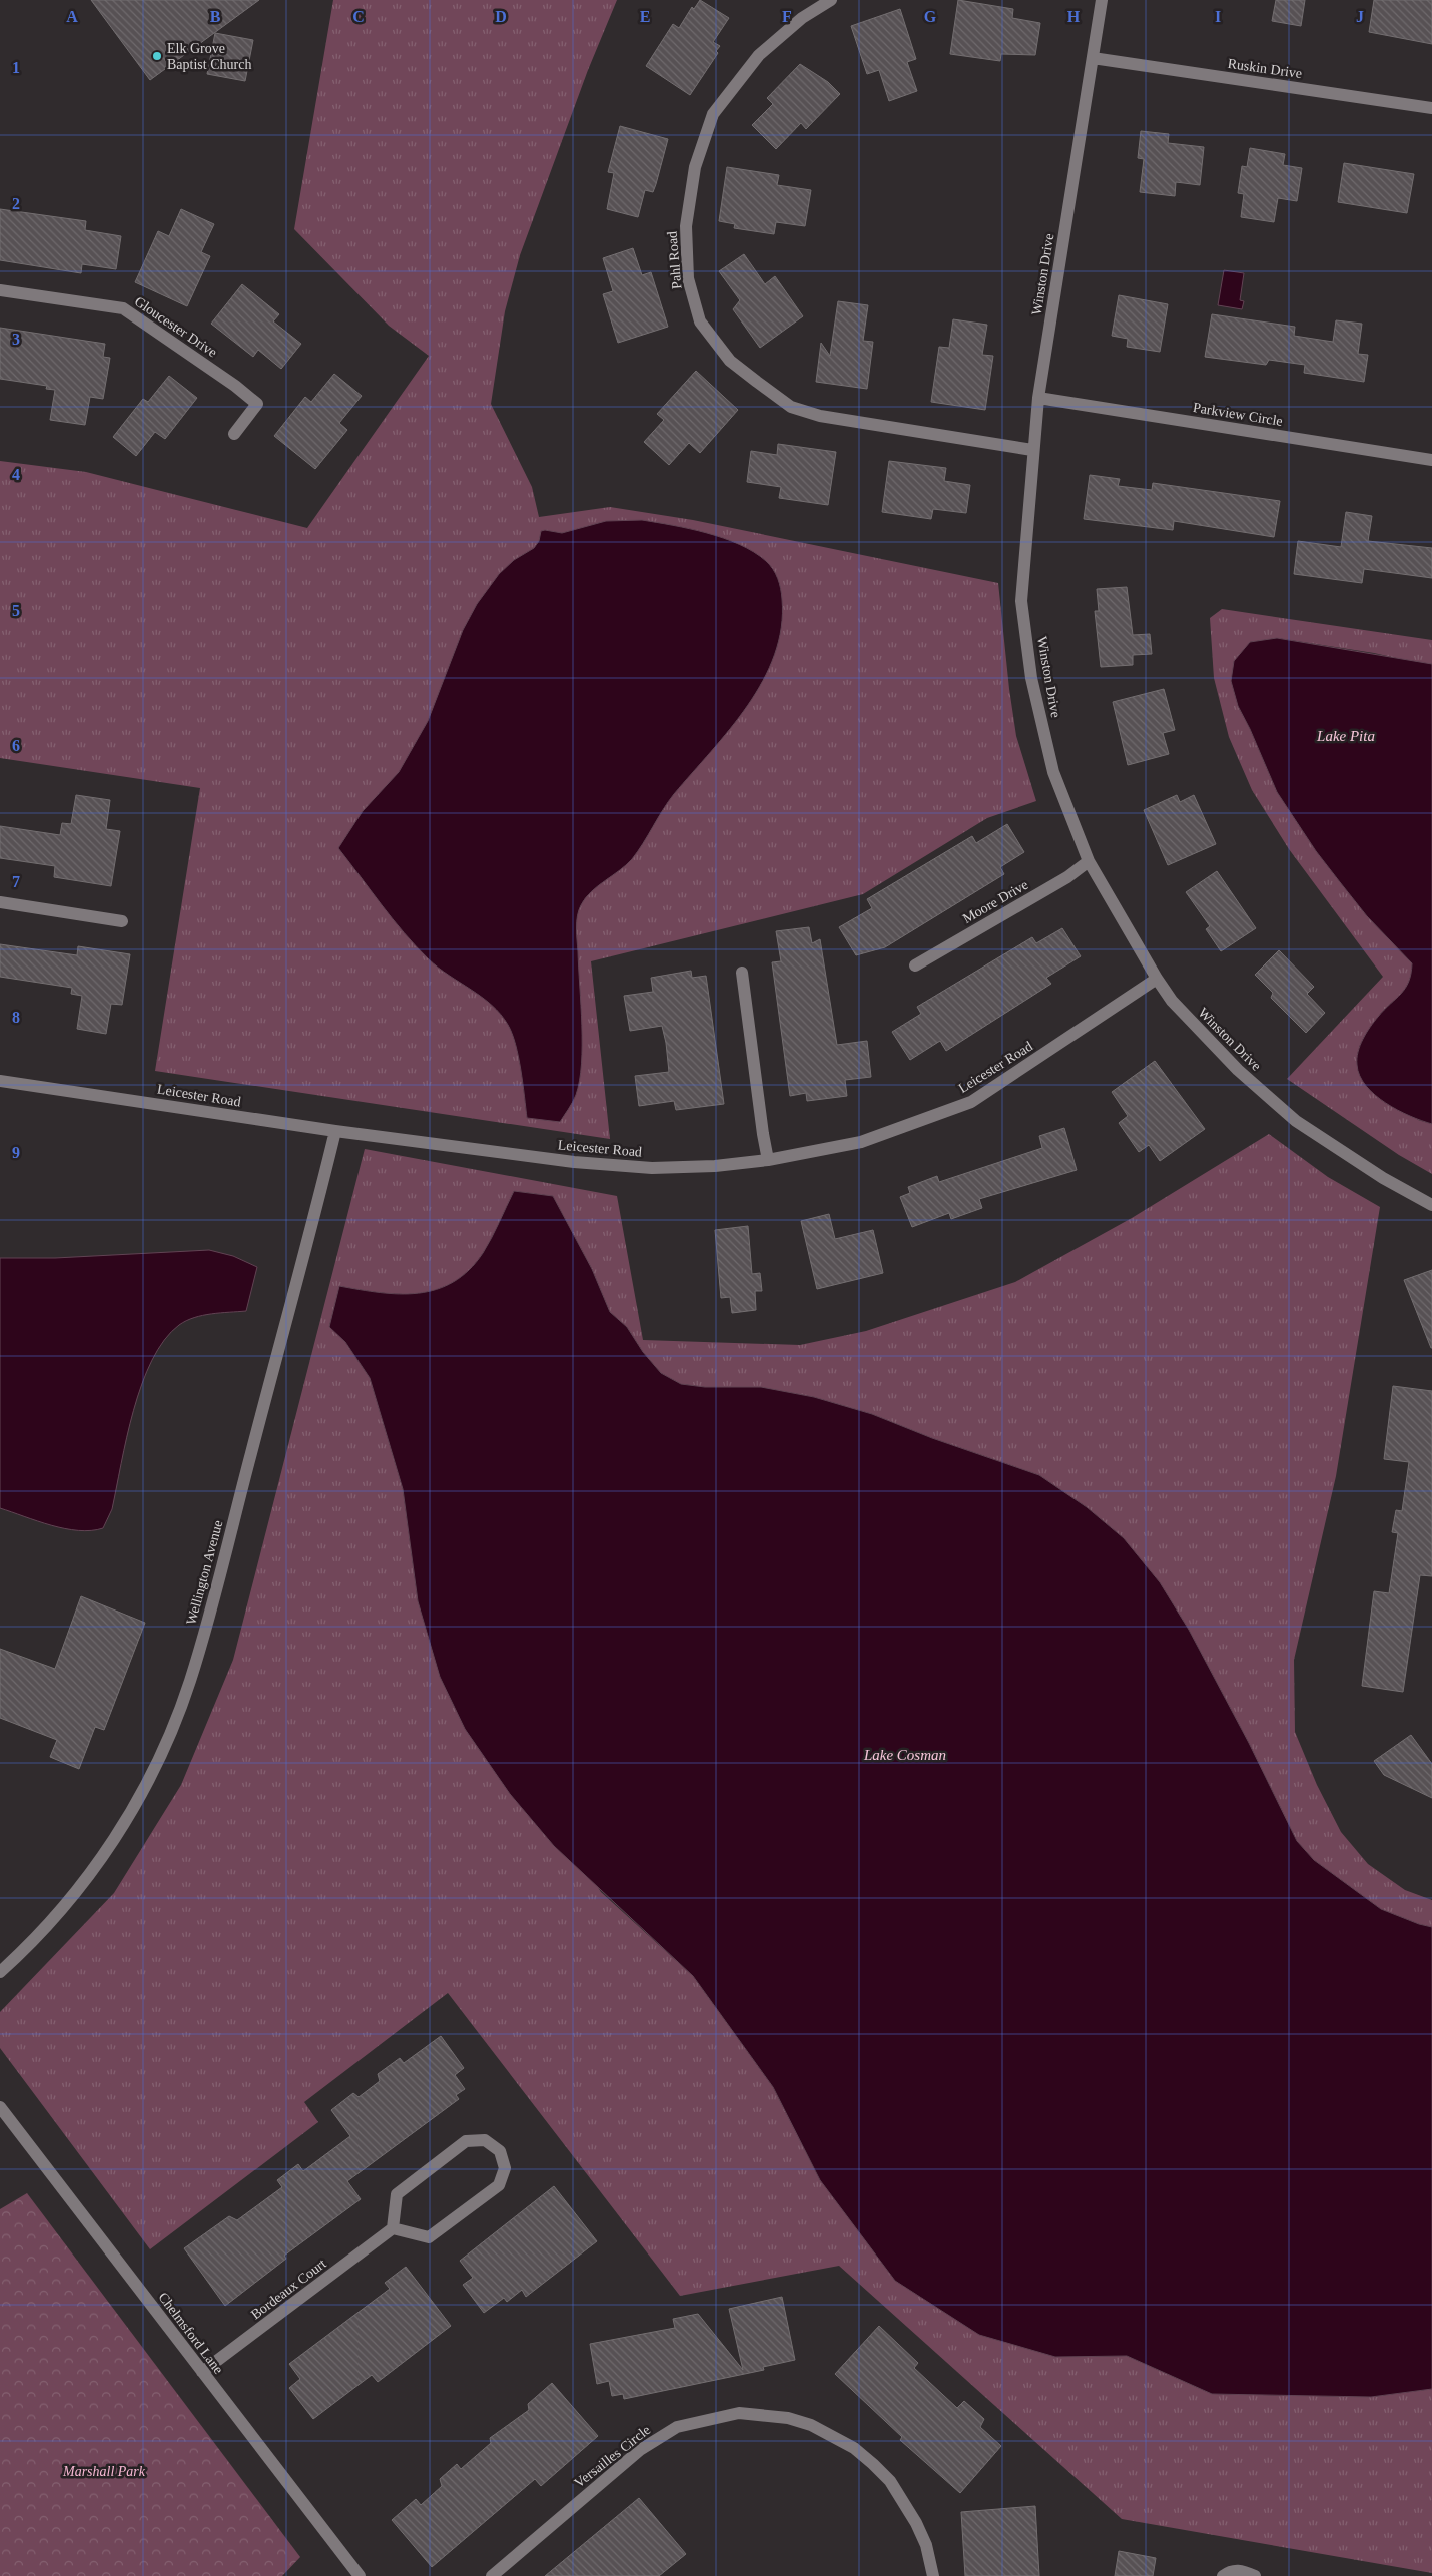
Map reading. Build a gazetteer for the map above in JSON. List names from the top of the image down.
{
  "streets": {
    "street": [
      "Ruskin Drive",
      "Pahl Road",
      "Winston Drive",
      "Gloucester Drive",
      "Parkview Circle",
      "Moore Drive",
      "Leicester Road",
      "Wellington Avenue",
      "Bordeaux Court",
      "Chelmsford Lane",
      "Versailles Circle"
    ]
  },
  "crossings": [
    ["Ruskin Drive", "Winston Drive"],
    ["Pahl Road", "Winston Drive"],
    ["Winston Drive", "Parkview Circle"],
    ["Winston Drive", "Moore Drive"],
    ["Winston Drive", "Leicester Road"],
    ["Leicester Road", "Wellington Avenue"],
    ["Bordeaux Court", "Chelmsford Lane"]
  ],
  "water": ["Lake Pita", "Lake Cosman"],
  "parks": ["Marshall Park"],
  "places": ["Elk Grove Baptist Church"],
  "grid": {
    "columns": [
      "A",
      "B",
      "C",
      "D",
      "E",
      "F",
      "G",
      "H",
      "I",
      "J"
    ],
    "rows": [
      "1",
      "2",
      "3",
      "4",
      "5",
      "6",
      "7",
      "8",
      "9"
    ]
  }
}
